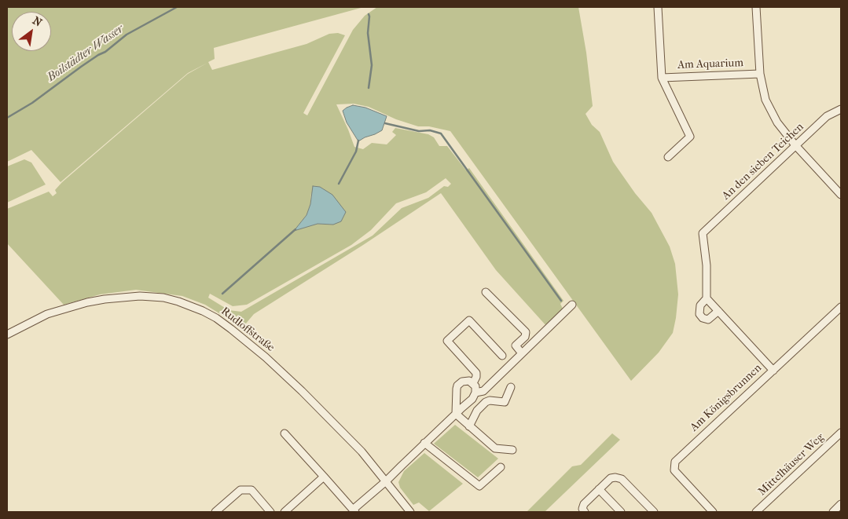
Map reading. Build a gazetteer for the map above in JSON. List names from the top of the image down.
{
  "streets": {
    "street": [
      "Am Aquarium",
      "An den sieben Teichen",
      "Rudloffstraße",
      "Am Königsbrunnen",
      "Mittelhäuser Weg"
    ]
  },
  "water": ["Boilstädter Wasser"],
  "north": "top right"
}
